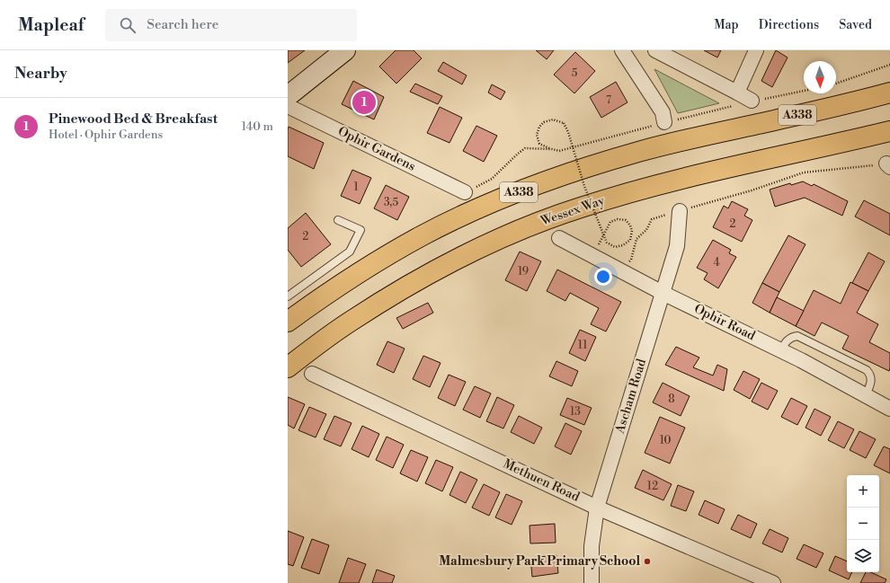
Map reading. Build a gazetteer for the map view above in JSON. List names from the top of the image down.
{
  "streets": {
    "highway": ["A338", "Wessex Way"],
    "street": [
      "Ophir Gardens",
      "Ophir Road",
      "Ascham Road",
      "Methuen Road"
    ]
  },
  "crossings": [
    ["Ophir Road", "Ascham Road"],
    ["Ascham Road", "Methuen Road"]
  ],
  "places": ["Malmesbury Park Primary School"],
  "house_numbers": [
    "5",
    "7",
    "1",
    "3,5",
    "2",
    "2",
    "4",
    "19",
    "11",
    "8",
    "13",
    "10",
    "12"
  ],
  "north": "bottom",
  "page": {
    "header": "Mapleaf",
    "search": "Search here",
    "nav": ["Map", "Directions", "Saved"],
    "heading": "Nearby",
    "pins": "1",
    "list": [
      {
        "mark": "1",
        "name": "Pinewood Bed & Breakfast",
        "note": "Hotel · Ophir Gardens",
        "value": "140 m"
      }
    ],
    "map_buttons": ["+", "−"]
  }
}
